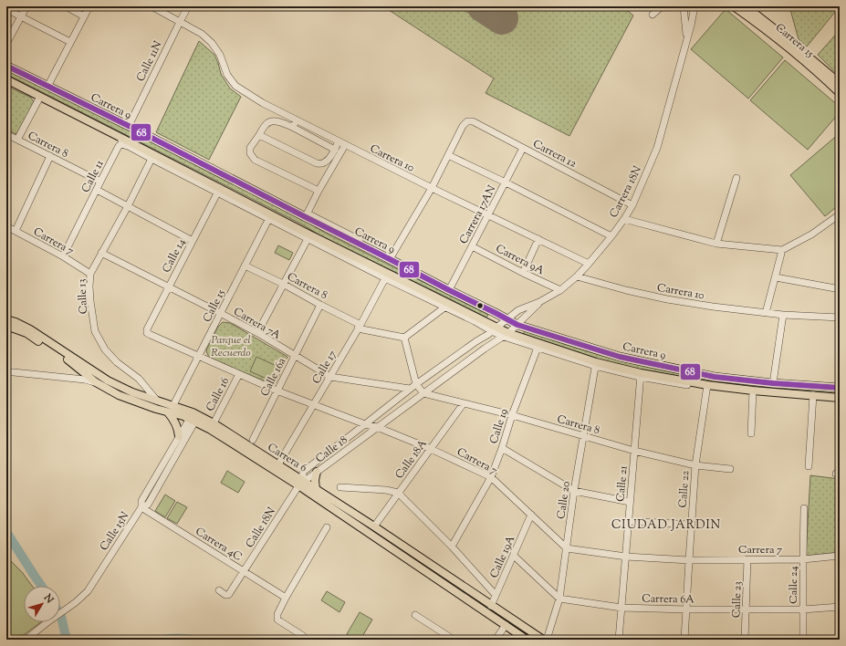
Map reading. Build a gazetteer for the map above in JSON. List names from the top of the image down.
{
  "streets": {
    "main road": ["Carrera 15", "Carrera 9", "Carrera 6"],
    "street": [
      "Calle 11N",
      "Carrera 8",
      "Carrera 12",
      "Carrera 10",
      "Calle 11",
      "Carrera 18N",
      "Carrera 17AN",
      "Carrera 7",
      "Calle 14",
      "Carrera 9A",
      "Calle 13",
      "Calle 15",
      "Carrera 7A",
      "Calle 17",
      "Calle 16a",
      "Calle 16",
      "Calle 19",
      "Calle 18",
      "Calle 18A",
      "Calle 21",
      "Calle 22",
      "Calle 20",
      "Calle 18N",
      "Calle 15N",
      "Carrera 4C",
      "Calle 19A",
      "Calle 24",
      "Carrera 6A",
      "Calle 23"
    ]
  },
  "crossings": [
    ["Calle 11N", "Carrera 9"],
    ["Calle 11N", "Carrera 10"],
    ["Carrera 9", "Carrera 17AN"],
    ["Carrera 9", "Calle 14"],
    ["Carrera 9", "Calle 15"],
    ["Carrera 9", "Calle 18"],
    ["Carrera 9", "Calle 21"],
    ["Carrera 9", "Calle 22"],
    ["Carrera 9", "Calle 20"],
    ["Carrera 8", "Calle 11"],
    ["Carrera 8", "Calle 15"],
    ["Carrera 8", "Calle 17"],
    ["Carrera 8", "Calle 16a"],
    ["Carrera 8", "Calle 19"],
    ["Carrera 8", "Calle 18"],
    ["Carrera 8", "Calle 18A"],
    ["Carrera 8", "Calle 21"],
    ["Carrera 8", "Calle 22"],
    ["Carrera 8", "Calle 20"],
    ["Carrera 12", "Carrera 18N"],
    ["Carrera 12", "Carrera 17AN"],
    ["Carrera 10", "Carrera 18N"],
    ["Carrera 10", "Carrera 17AN"],
    ["Calle 11", "Carrera 7"],
    ["Carrera 18N", "Carrera 9A"],
    ["Carrera 18N", "Calle 18"],
    ["Carrera 17AN", "Carrera 9A"],
    ["Carrera 7", "Calle 14"],
    ["Carrera 7", "Calle 13"],
    ["Carrera 7", "Calle 15"],
    ["Carrera 7", "Calle 17"],
    ["Carrera 7", "Calle 16a"],
    ["Carrera 7", "Calle 16"],
    ["Carrera 7", "Calle 19"],
    ["Carrera 7", "Calle 18"],
    ["Carrera 7", "Calle 18A"],
    ["Carrera 7", "Calle 21"],
    ["Carrera 7", "Calle 22"],
    ["Carrera 7", "Calle 20"],
    ["Carrera 7", "Calle 19A"],
    ["Carrera 7", "Calle 24"],
    ["Carrera 7", "Calle 23"],
    ["Calle 14", "Carrera 7A"],
    ["Calle 13", "Carrera 7A"],
    ["Calle 13", "Carrera 6"],
    ["Calle 15", "Carrera 7A"],
    ["Calle 15", "Carrera 6"],
    ["Carrera 7A", "Calle 17"],
    ["Carrera 7A", "Calle 16a"],
    ["Carrera 7A", "Calle 18"],
    ["Calle 17", "Carrera 6"],
    ["Calle 16", "Carrera 6"],
    ["Calle 18", "Carrera 6"],
    ["Calle 18", "Calle 18N"],
    ["Carrera 6", "Calle 18A"],
    ["Carrera 6", "Calle 18N"],
    ["Carrera 6", "Calle 15N"],
    ["Carrera 6", "Calle 19A"],
    ["Calle 21", "Carrera 6A"],
    ["Calle 22", "Carrera 6A"],
    ["Calle 20", "Carrera 6A"],
    ["Calle 18N", "Carrera 4C"],
    ["Calle 15N", "Carrera 4C"],
    ["Calle 24", "Carrera 6A"],
    ["Carrera 6A", "Calle 23"]
  ],
  "districts": ["CIUDAD JARDIN"],
  "parks": ["Parque el Recuerdo"],
  "lines": ["transit line 68"],
  "north": "top right"
}
